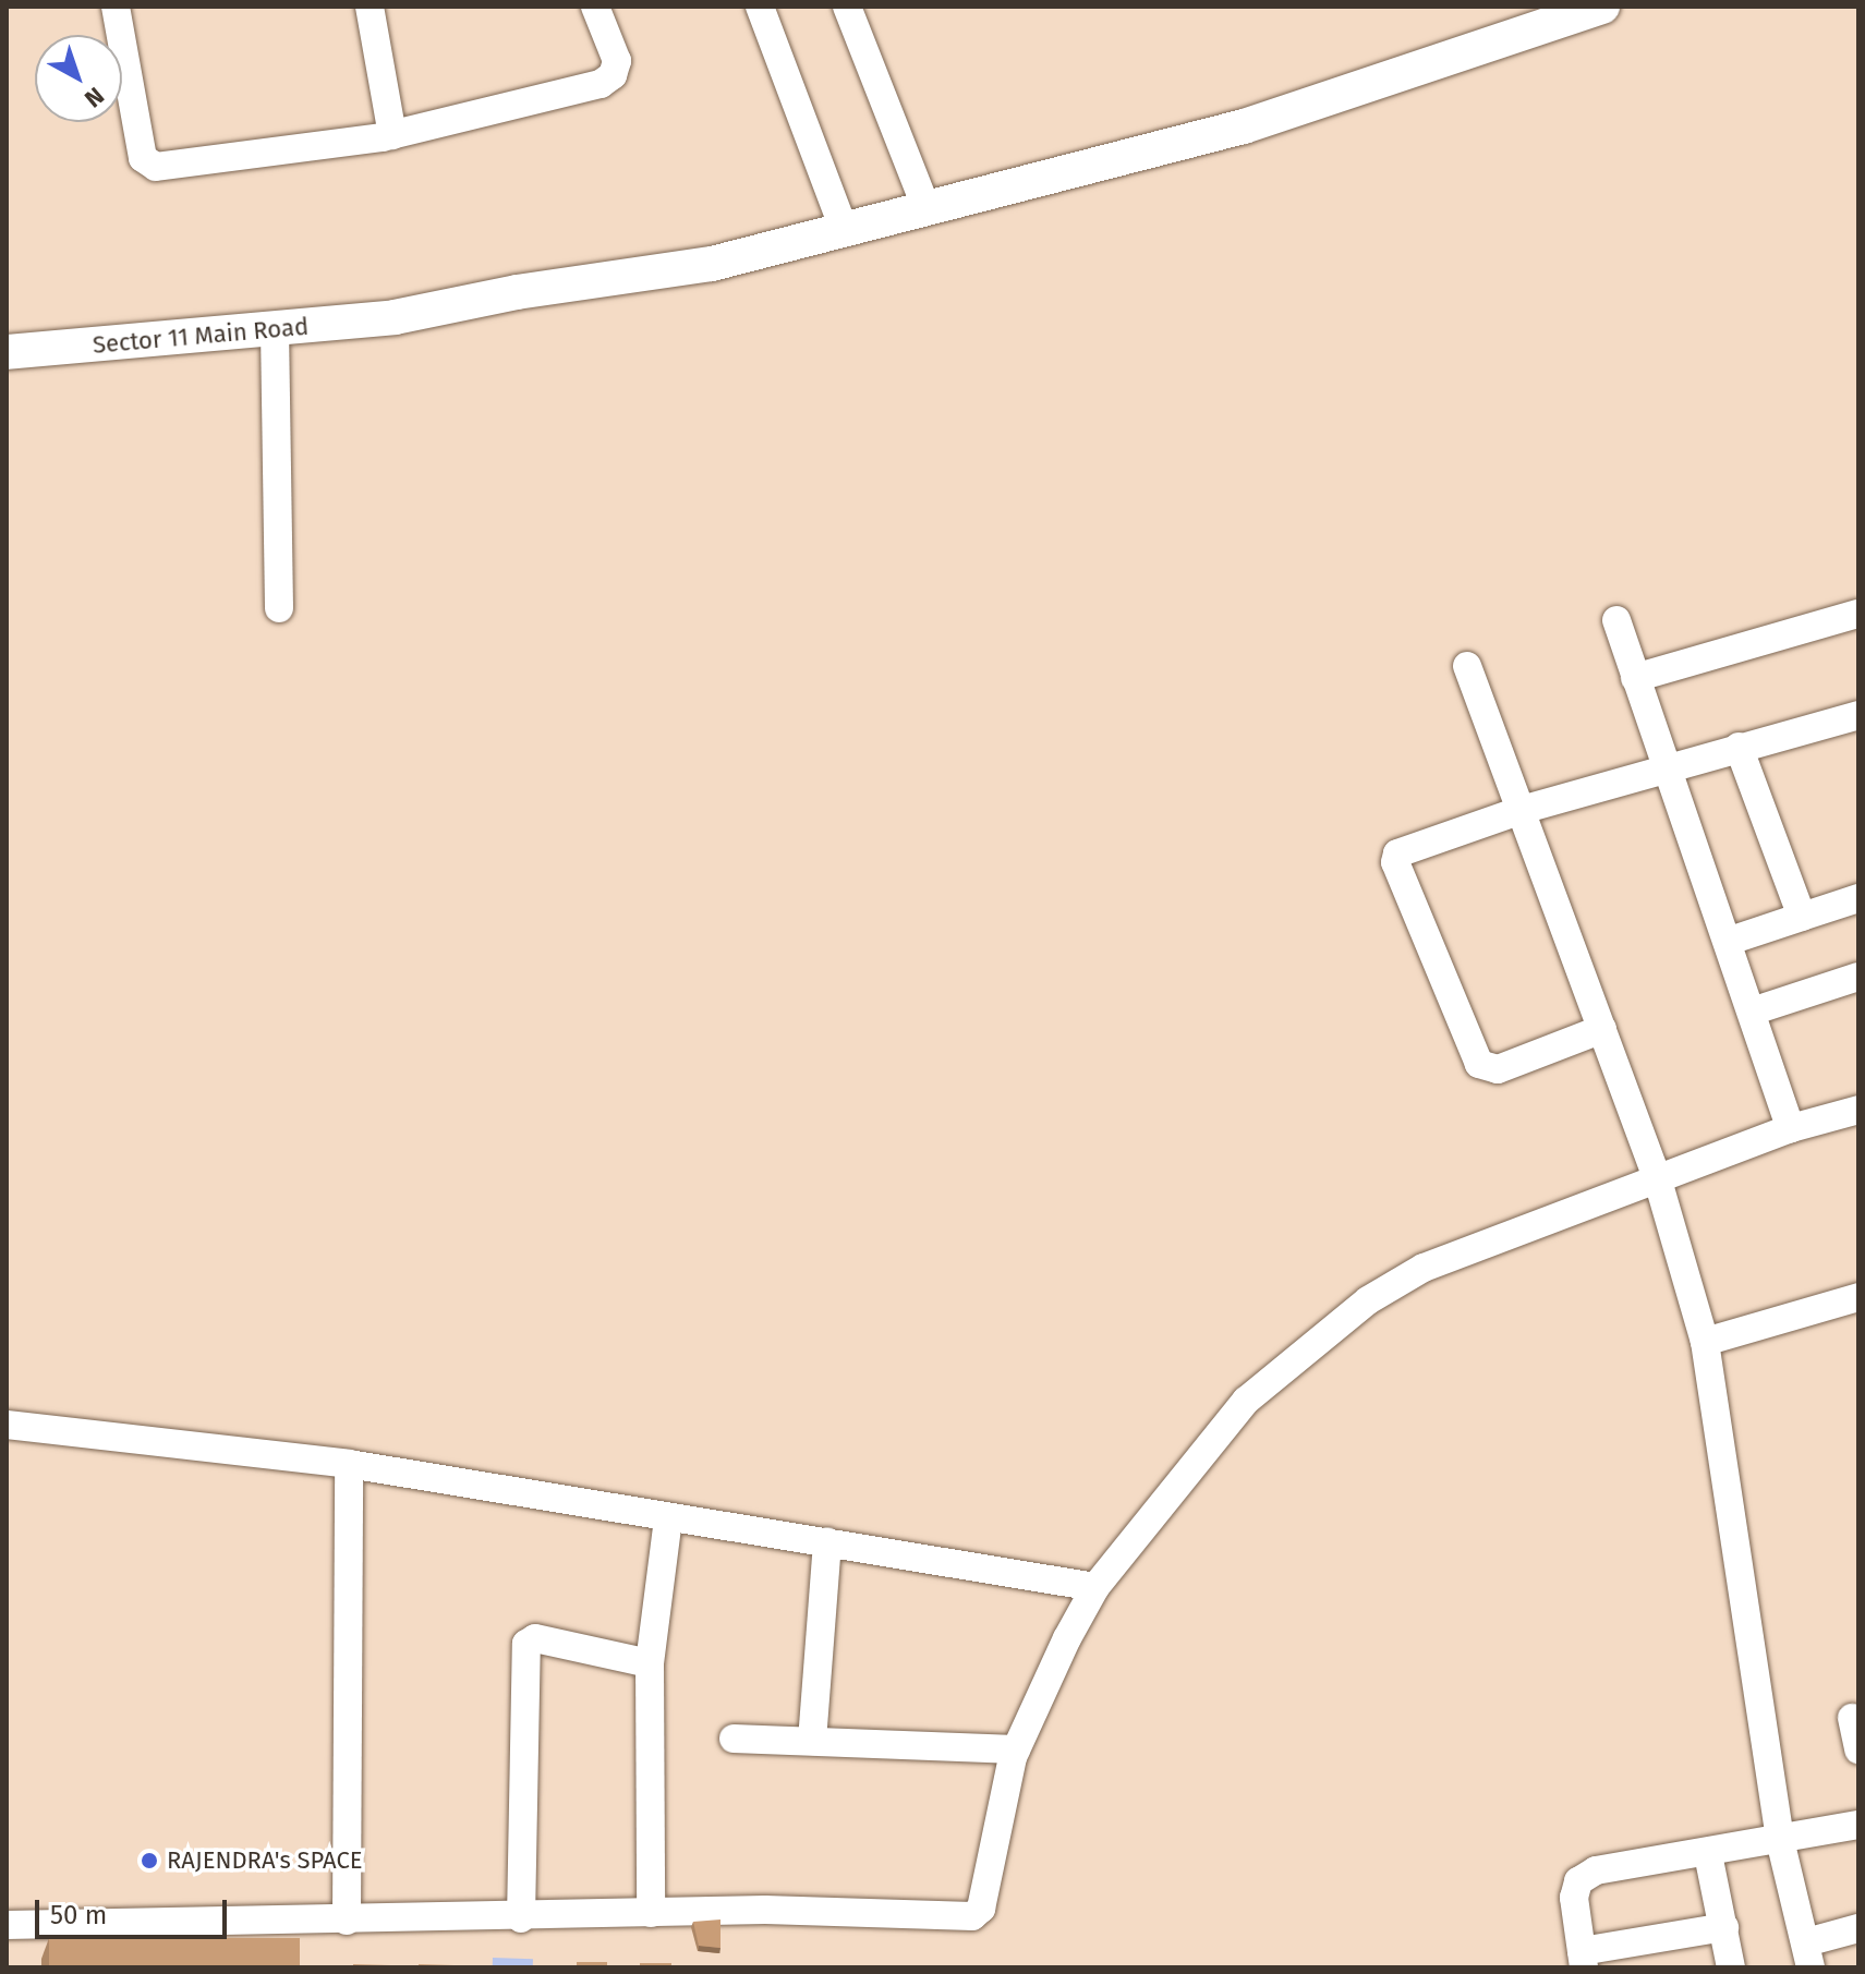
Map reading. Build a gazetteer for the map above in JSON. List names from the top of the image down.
{
  "streets": {
    "street": ["Sector 11 Main Road"]
  },
  "places": ["RAJENDRA's SPACE"],
  "scale_bar": "50 m",
  "north": "bottom right"
}
